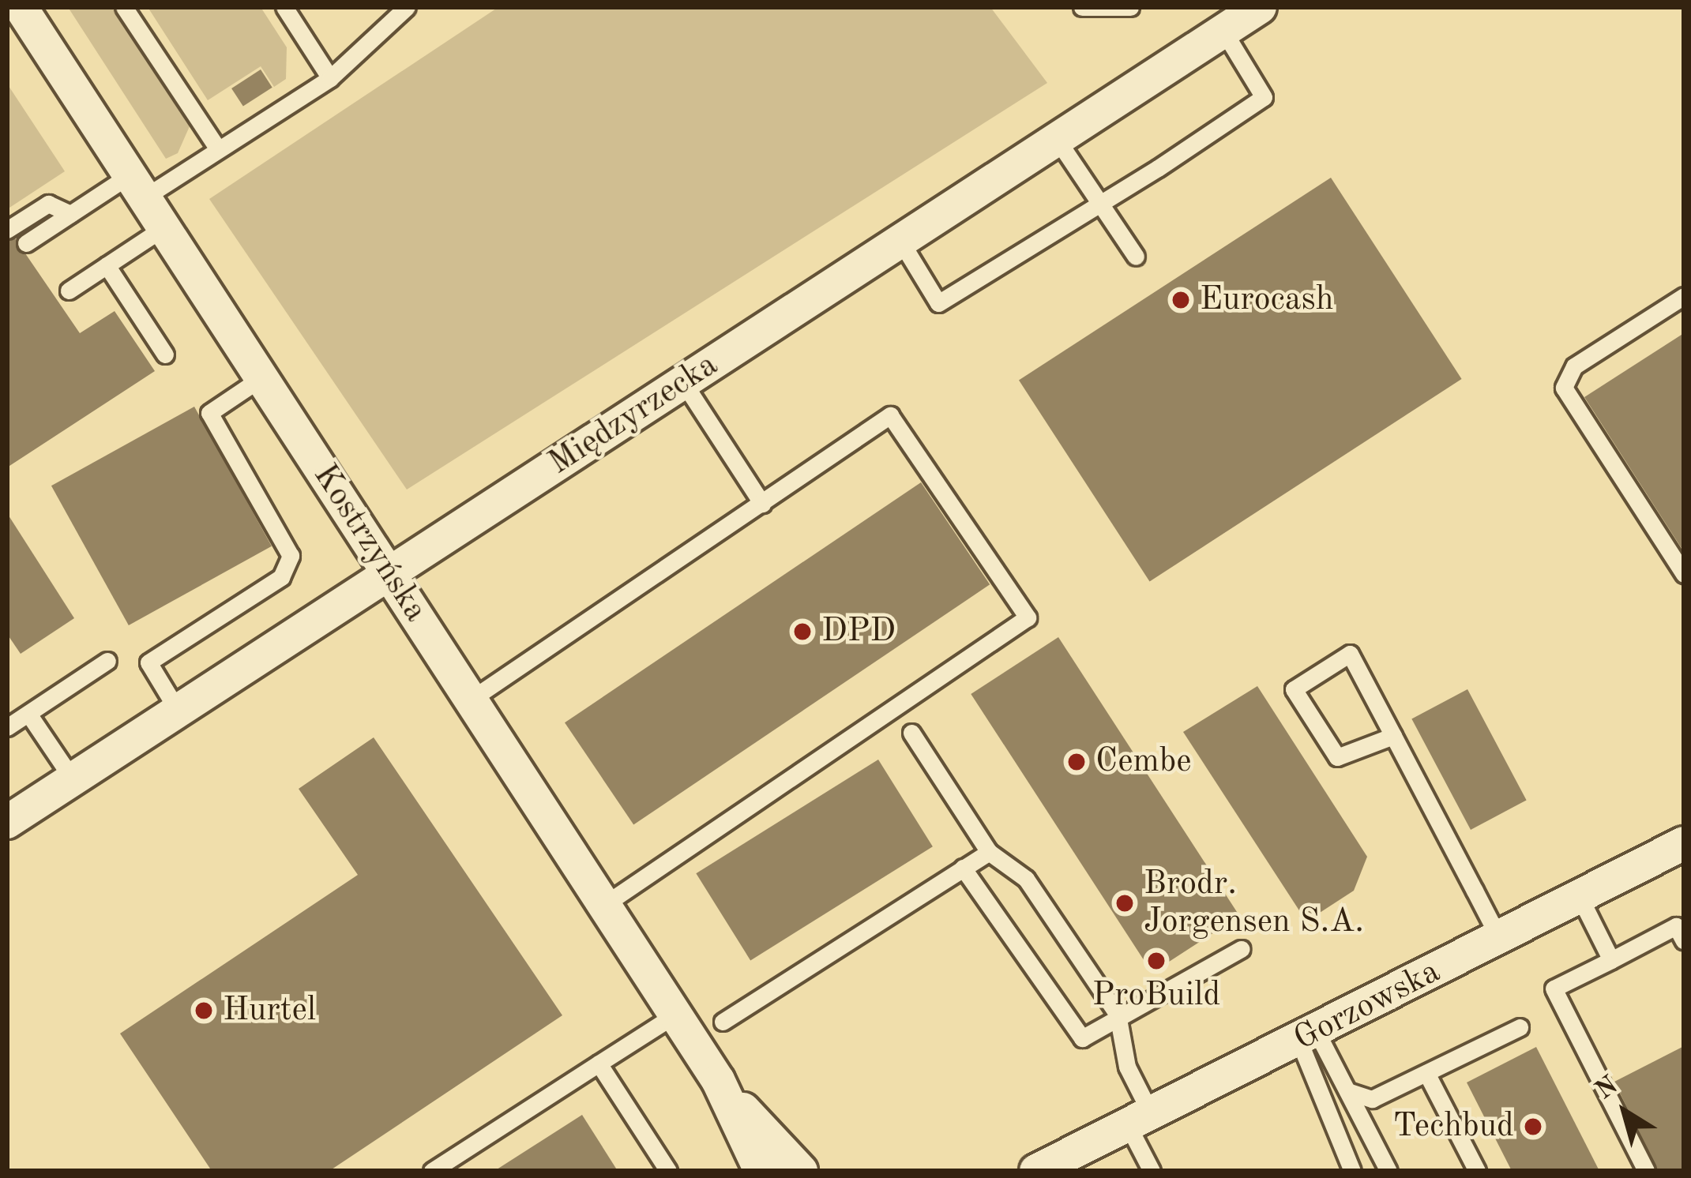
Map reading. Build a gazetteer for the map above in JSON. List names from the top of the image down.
{
  "streets": {
    "street": ["Międzyrzecka", "Kostrzyńska", "Gorzowska"]
  },
  "crossings": [
    ["Międzyrzecka", "Kostrzyńska"]
  ],
  "places": [
    "Eurocash",
    "DPD",
    "Cembe",
    "Brodr. Jorgensen S.A.",
    "ProBuild",
    "Hurtel",
    "Techbud"
  ],
  "north": "top left"
}
